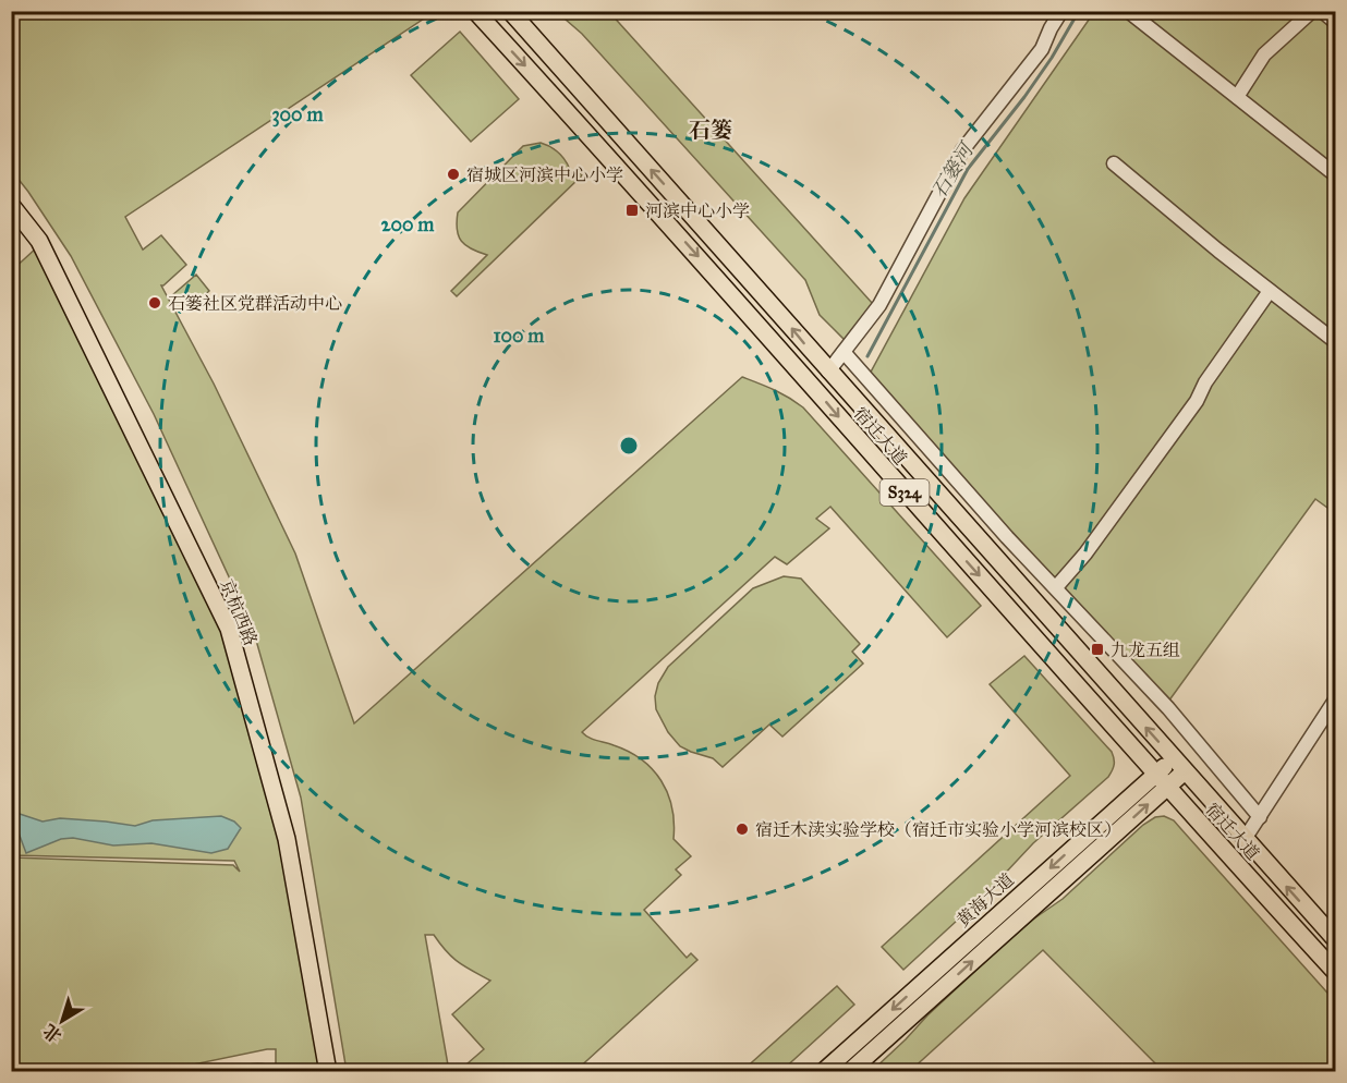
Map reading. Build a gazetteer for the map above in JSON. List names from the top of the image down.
{
  "streets": {
    "main road": [
      "宿迁大道",
      "S324",
      "京杭西路",
      "黄海大道"
    ]
  },
  "crossings": [
    ["宿迁大道", "黄海大道"]
  ],
  "districts": ["石篓"],
  "water": ["石篓河"],
  "places": {
    "other": ["宿城区河滨中心小学", "石篓社区党群活动中心", "宿迁木渎实验学校（宿迁市实验小学河滨校区）"],
    "transit": ["河滨中心小学", "九龙五组"]
  },
  "north": "bottom left",
  "rings": ["300 m", "200 m", "100 m"]
}
